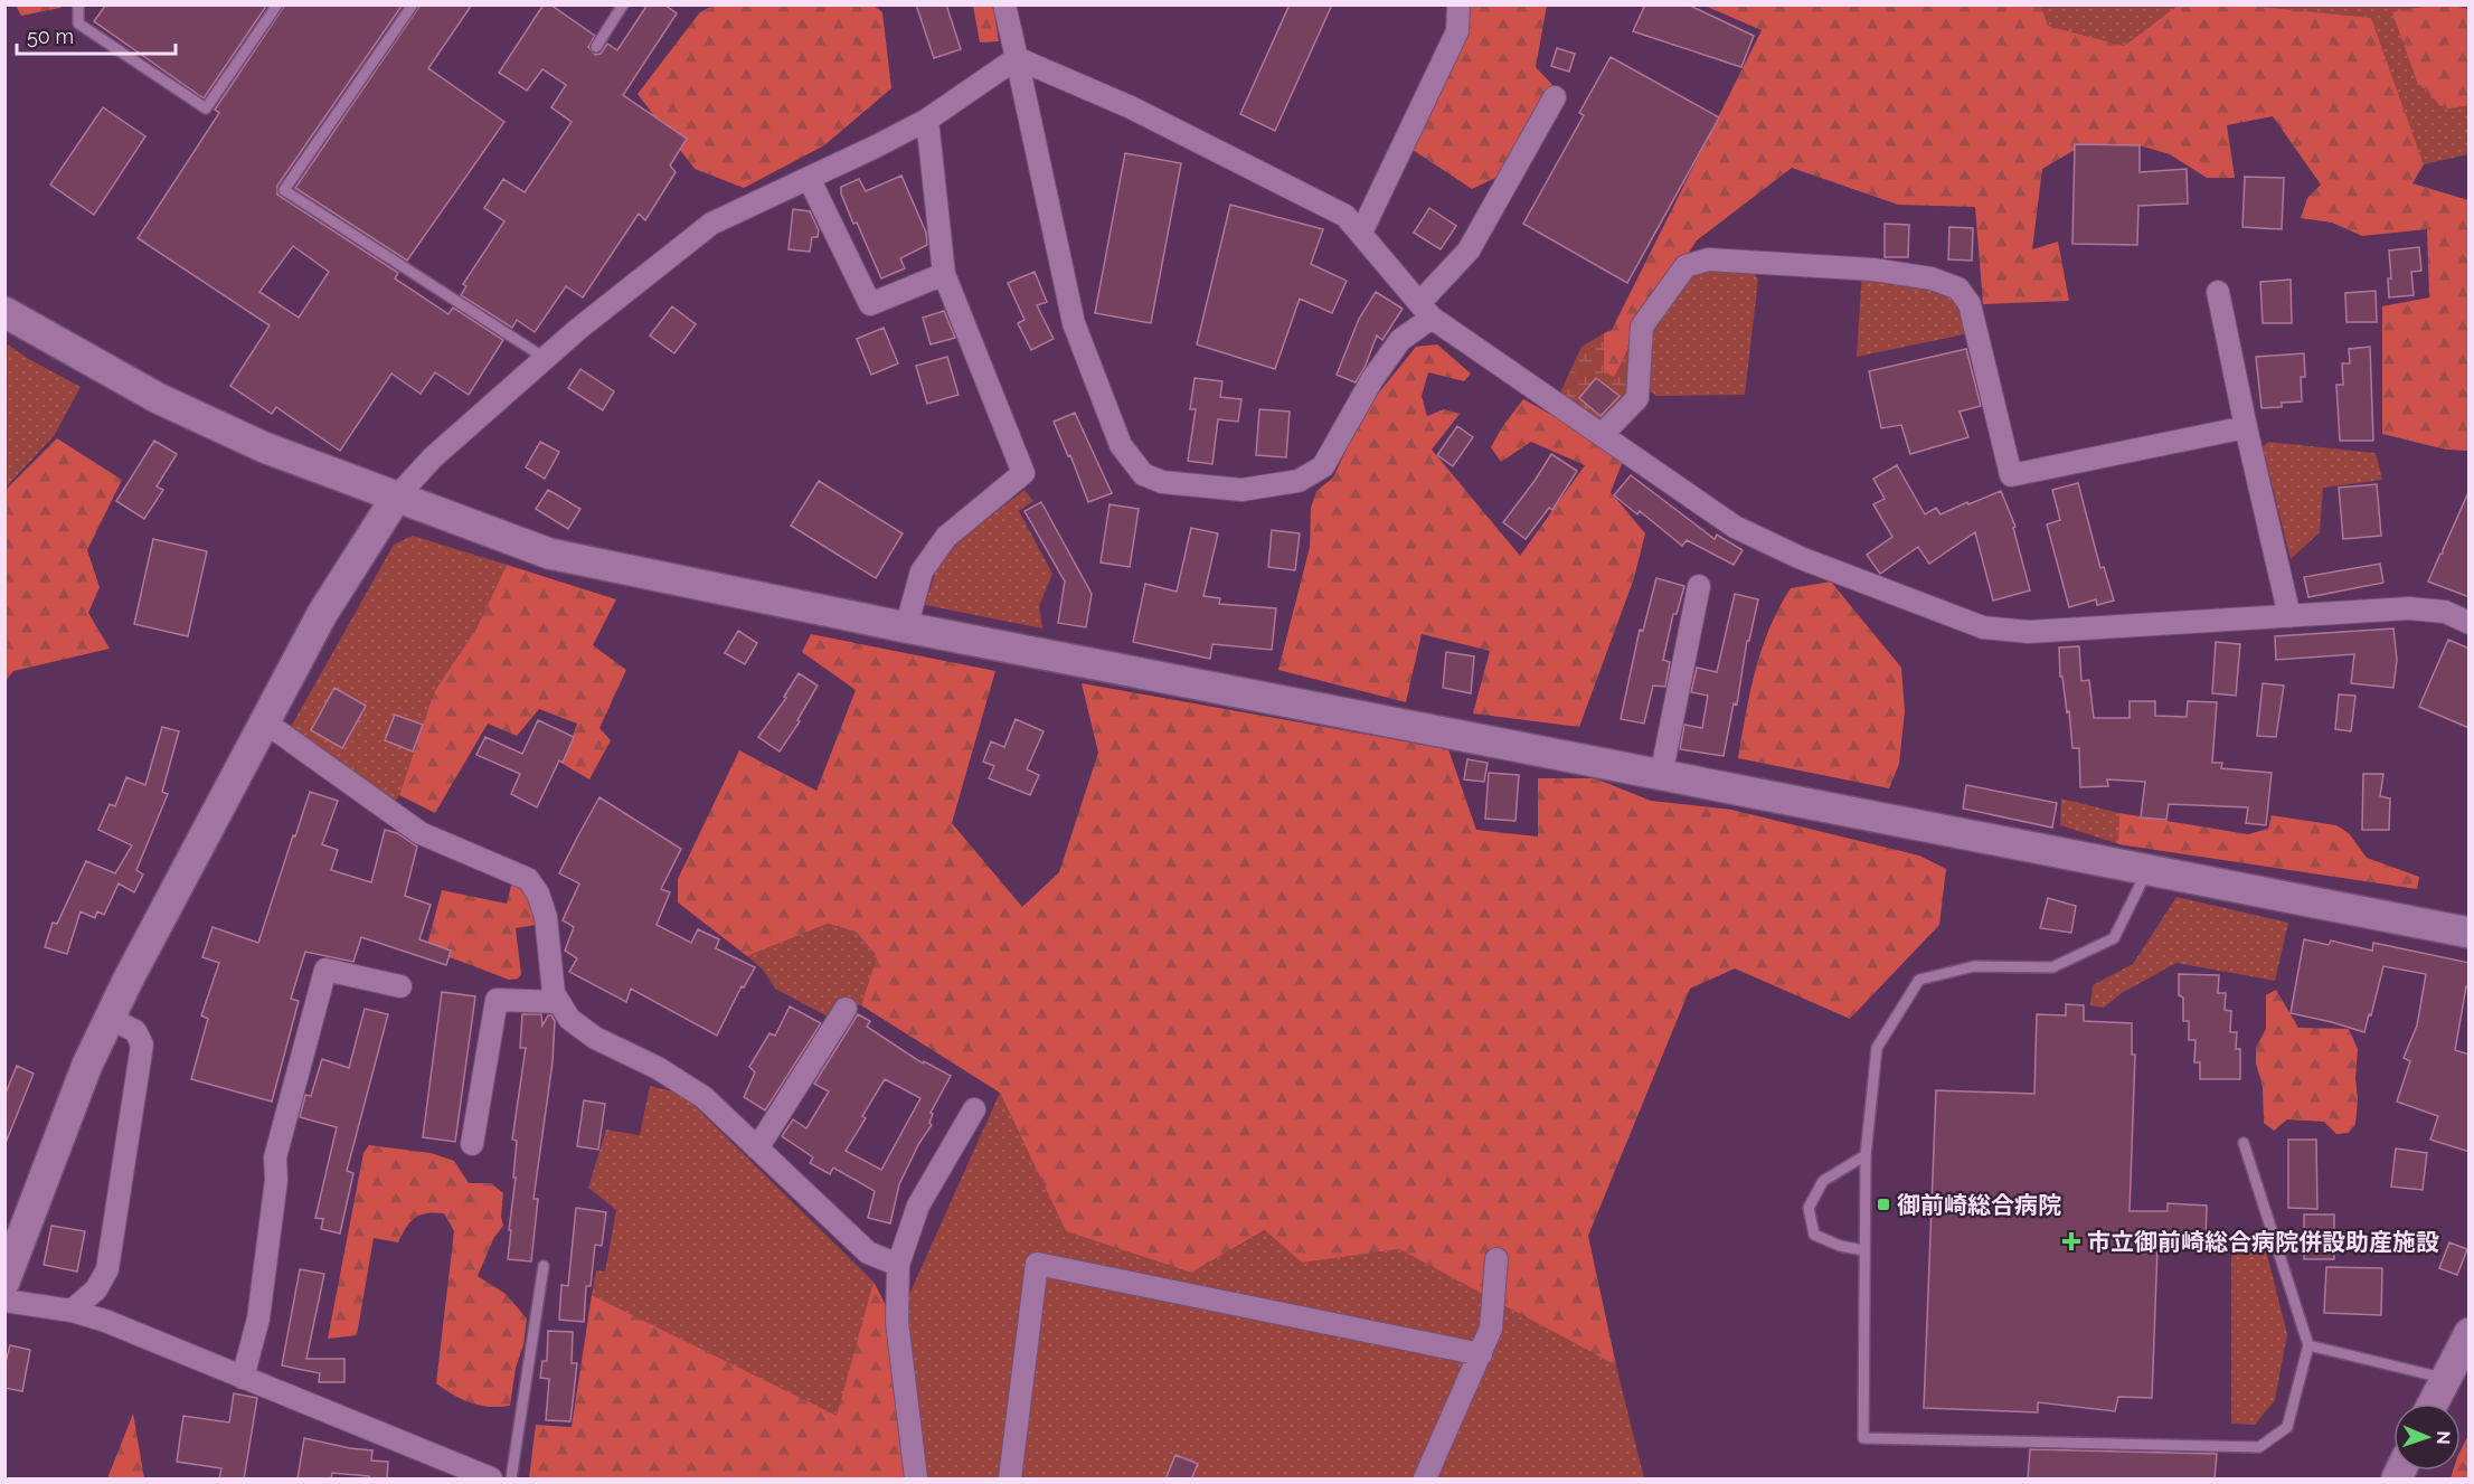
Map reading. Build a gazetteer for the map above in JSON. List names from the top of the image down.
{
  "places": {
    "transit": ["御前崎総合病院"],
    "health": ["市立御前崎総合病院併設助産施設"]
  },
  "scale_bar": "50 m",
  "north": "right"
}
